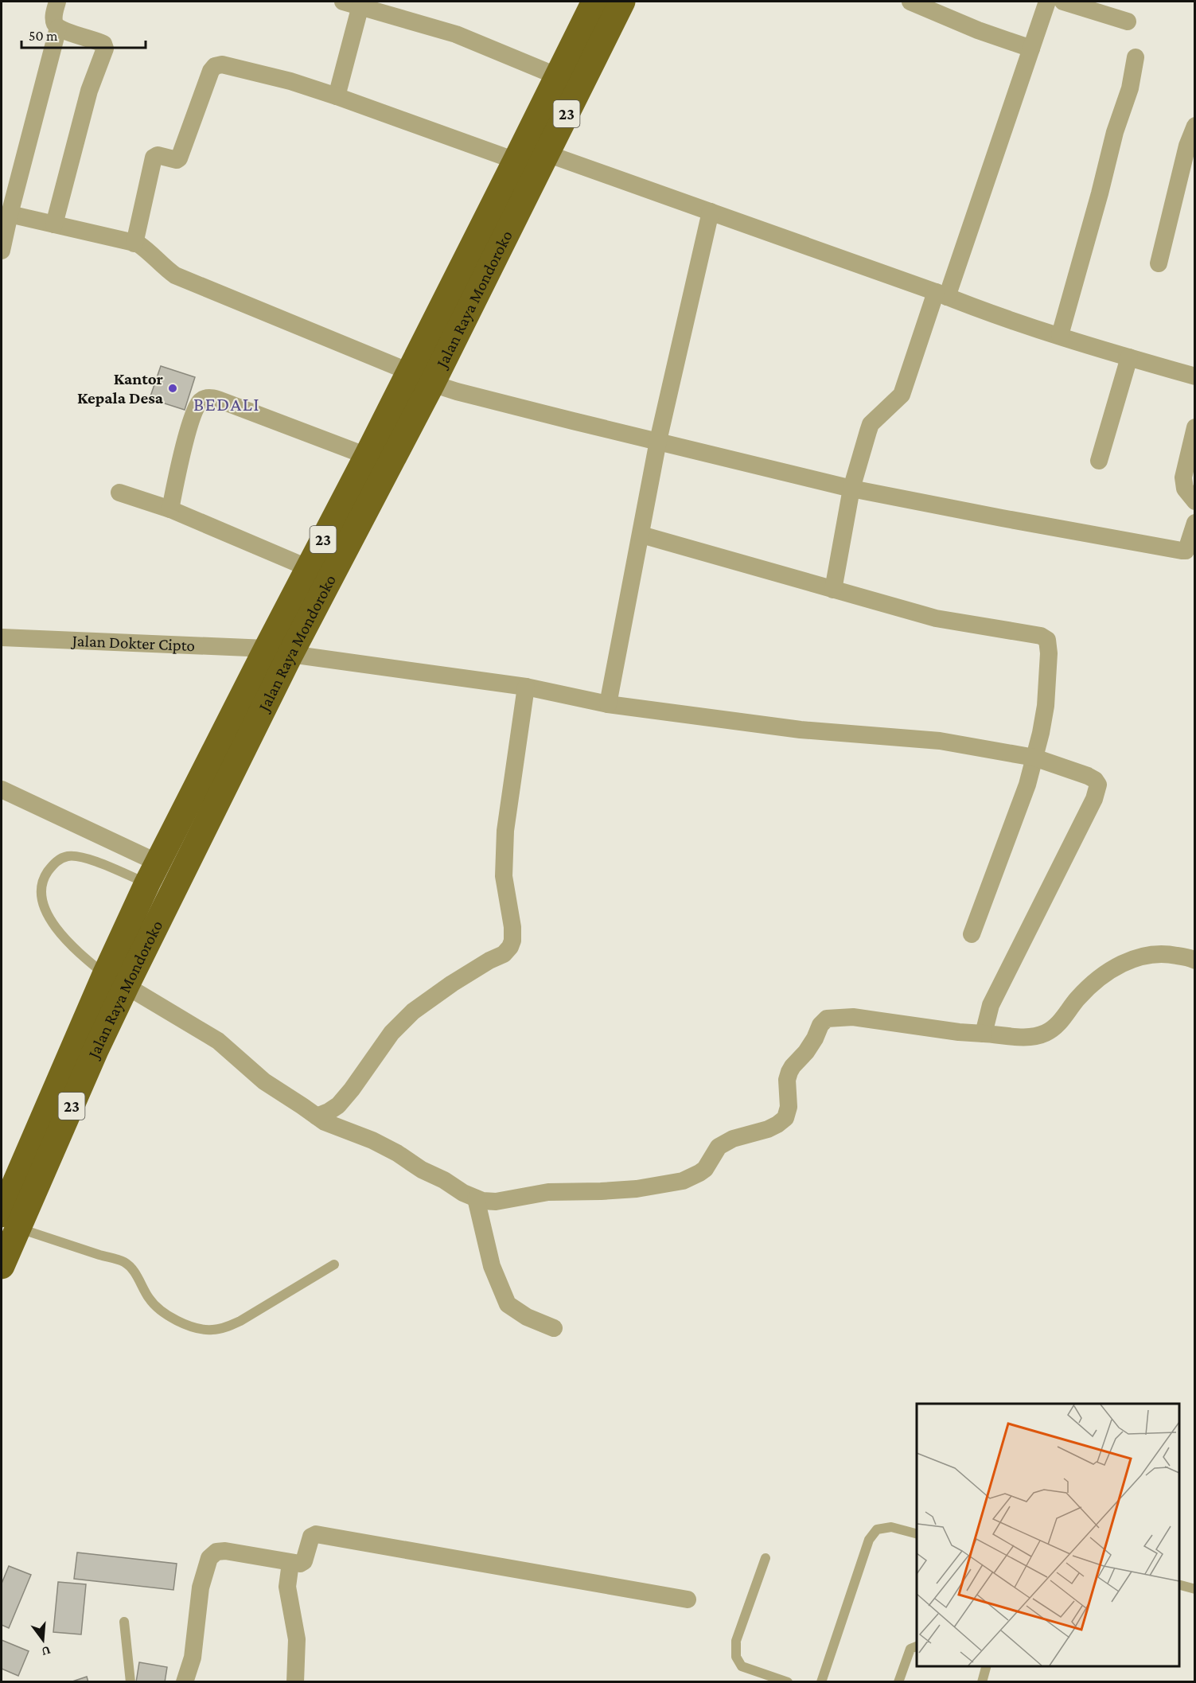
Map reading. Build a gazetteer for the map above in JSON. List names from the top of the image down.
{
  "streets": {
    "highway": ["23", "Jalan Raya Mondoroko"],
    "street": ["Jalan Dokter Cipto"]
  },
  "crossings": [
    ["Jalan Raya Mondoroko", "Jalan Dokter Cipto"]
  ],
  "districts": ["BEDALI"],
  "places": ["Kantor Kepala Desa"],
  "scale_bar": "50 m",
  "north": "bottom"
}
